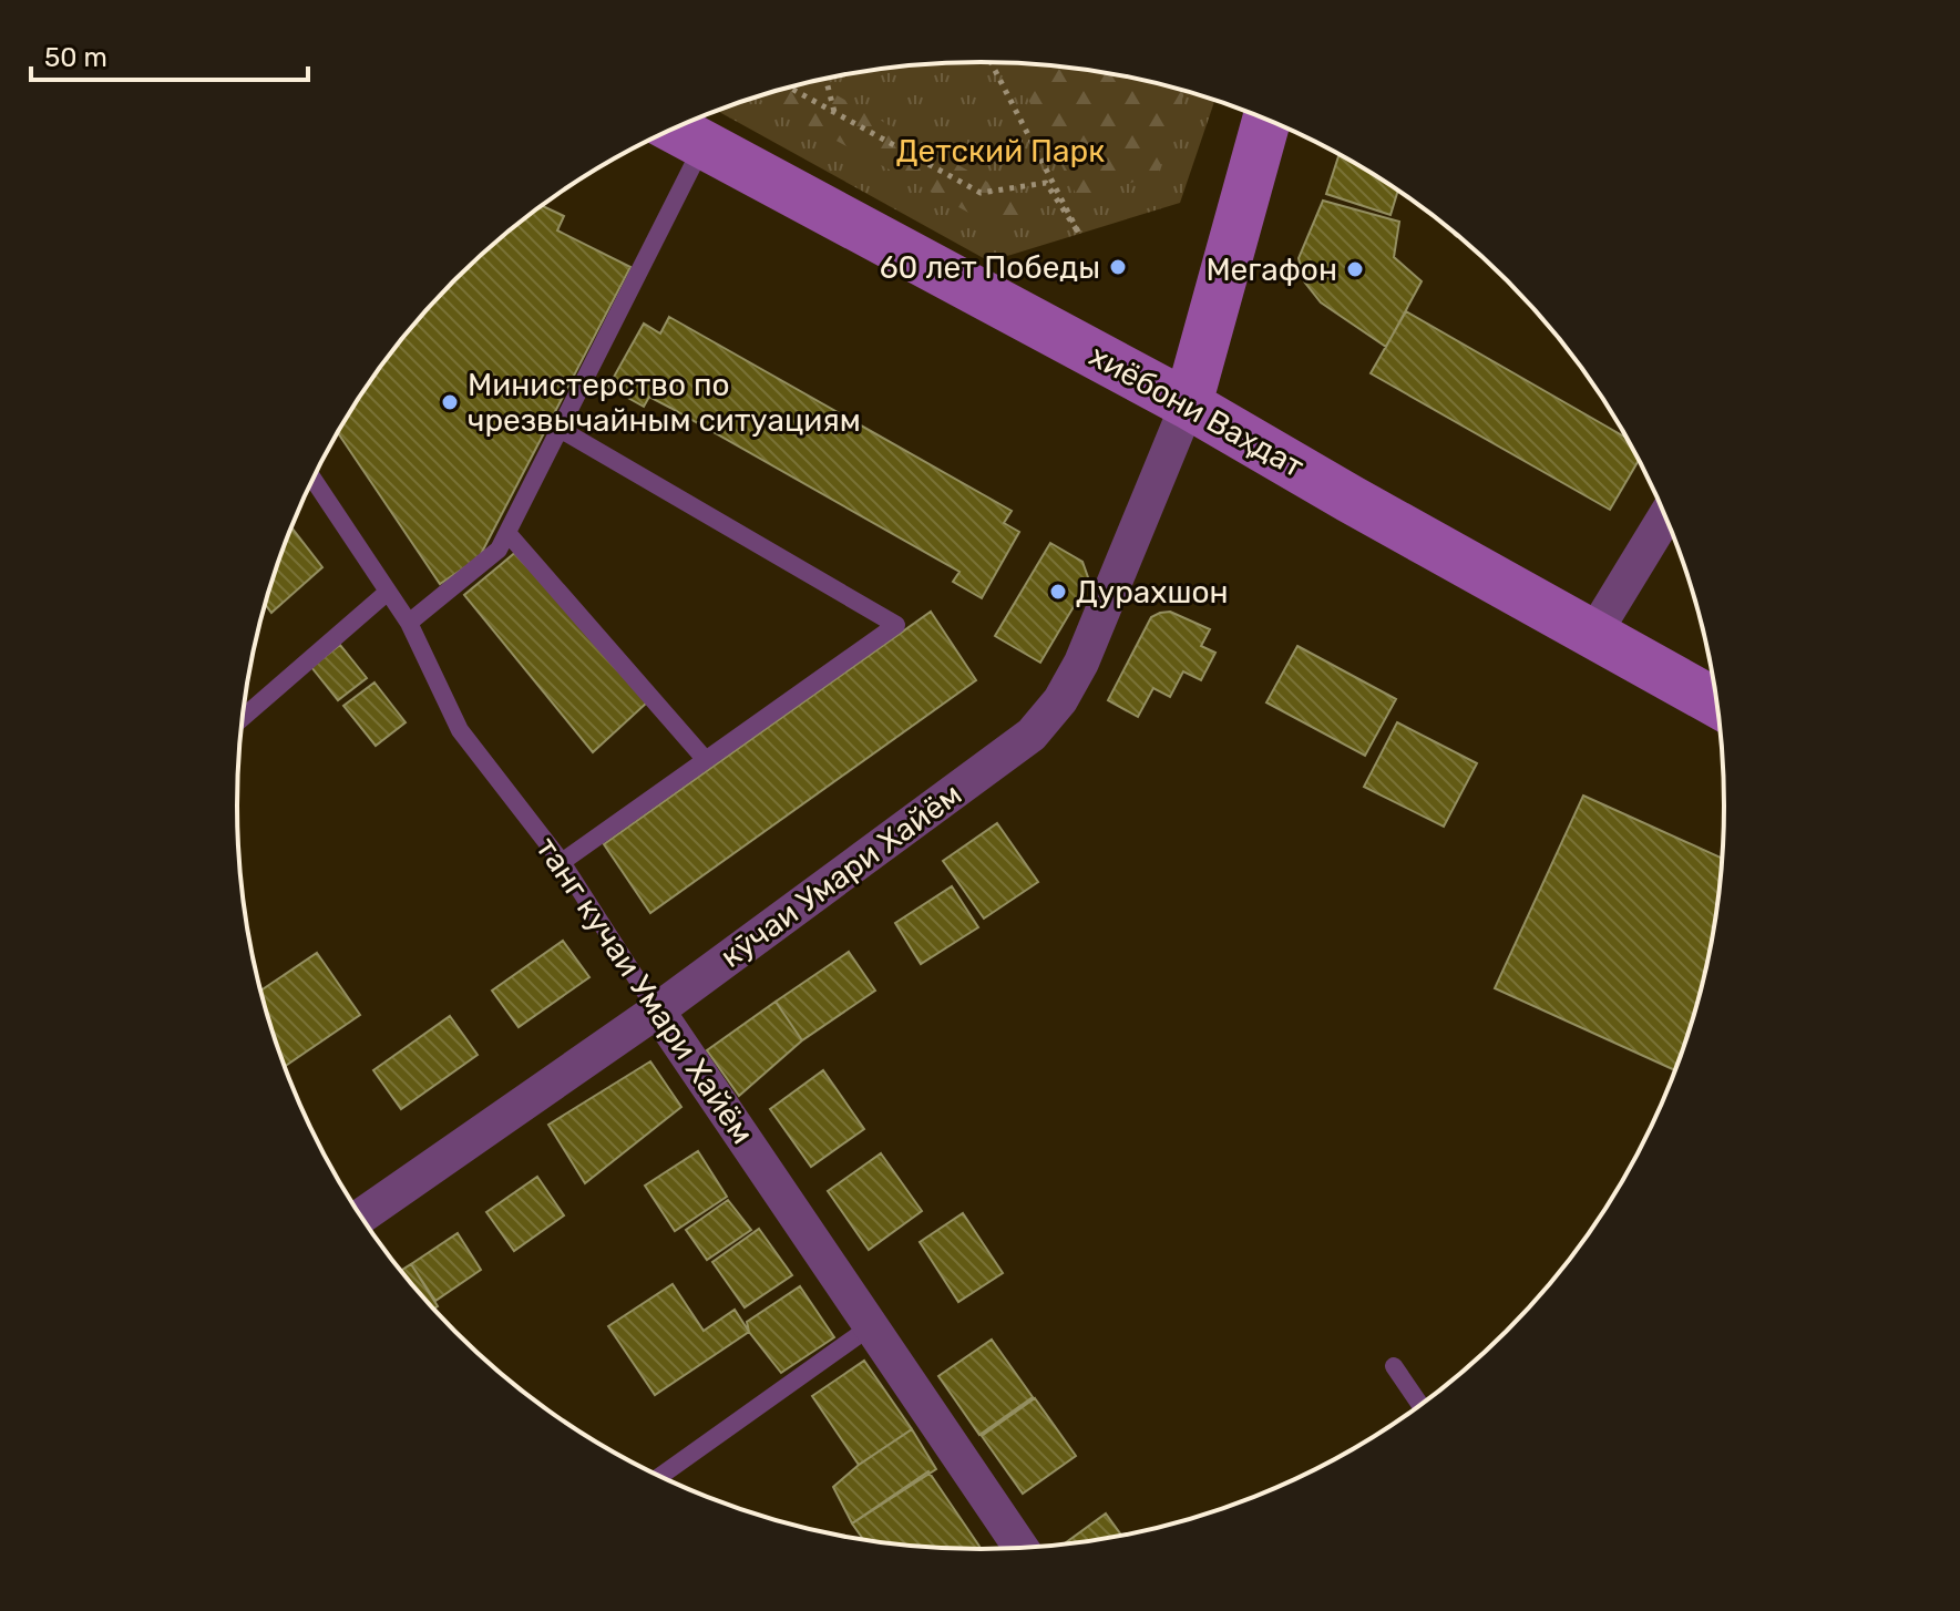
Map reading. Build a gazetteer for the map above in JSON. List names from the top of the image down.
{
  "streets": {
    "main road": ["хиёбони Ваҳдат"],
    "street": ["кӯчаи Умари Хайём", "танг кучаи Умари Хайём"]
  },
  "crossings": [
    ["хиёбони Ваҳдат", "кӯчаи Умари Хайём"],
    ["кӯчаи Умари Хайём", "танг кучаи Умари Хайём"]
  ],
  "parks": ["Детский Парк"],
  "places": [
    "60 лет Победы",
    "Мегафон",
    "Министерство по чрезвычайным ситуациям",
    "Дурахшон"
  ],
  "scale_bar": "50 m"
}
